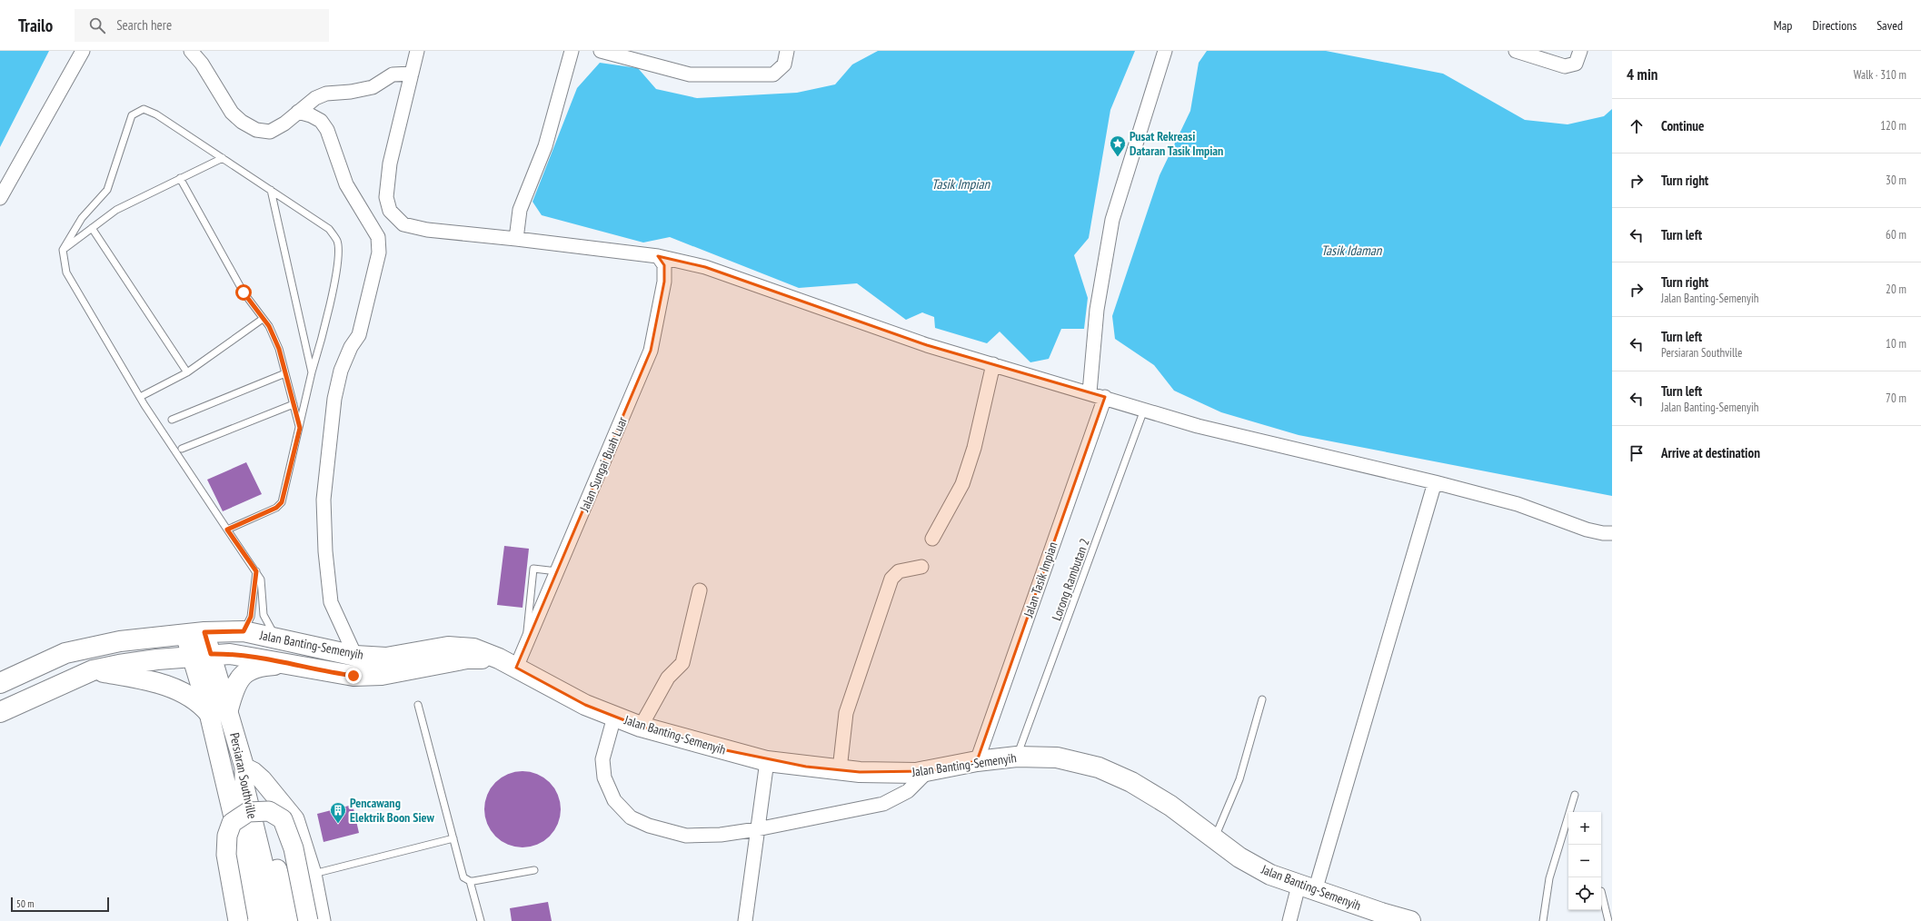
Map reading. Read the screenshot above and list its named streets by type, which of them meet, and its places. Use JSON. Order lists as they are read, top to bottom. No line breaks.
{"streets":{"main road":["Jalan Banting-Semenyih","Persiaran Southville"],"street":["Jalan Sungai Buah Luar","Jalan Tasik Impian"],"lane":["Lorong Rambutan 2"]},"crossings":[["Jalan Sungai Buah Luar","Jalan Banting-Semenyih"],["Jalan Tasik Impian","Jalan Banting-Semenyih"],["Lorong Rambutan 2","Jalan Banting-Semenyih"],["Jalan Banting-Semenyih","Persiaran Southville"]],"water":["Tasik Impian","Tasik Idaman"],"places":{"place":["Pusat Rekreasi Dataran Tasik Impian"],"building":["Pencawang Elektrik Boon Siew"]},"scale_bar":"50 m","page":{"header":"Trailo","search":"Search here","nav":["Map","Directions","Saved"],"heading":["4 min","Walk · 310 m"],"list":[["Continue","120 m"],["Turn right","30 m"],["Turn left","60 m"],["Turn right","Jalan Banting-Semenyih","20 m"],["Turn left","Persiaran Southville","10 m"],["Turn left","Jalan Banting-Semenyih","70 m"],"Arrive at destination"],"map_buttons":["+","−"],"scale":"50 m"}}
